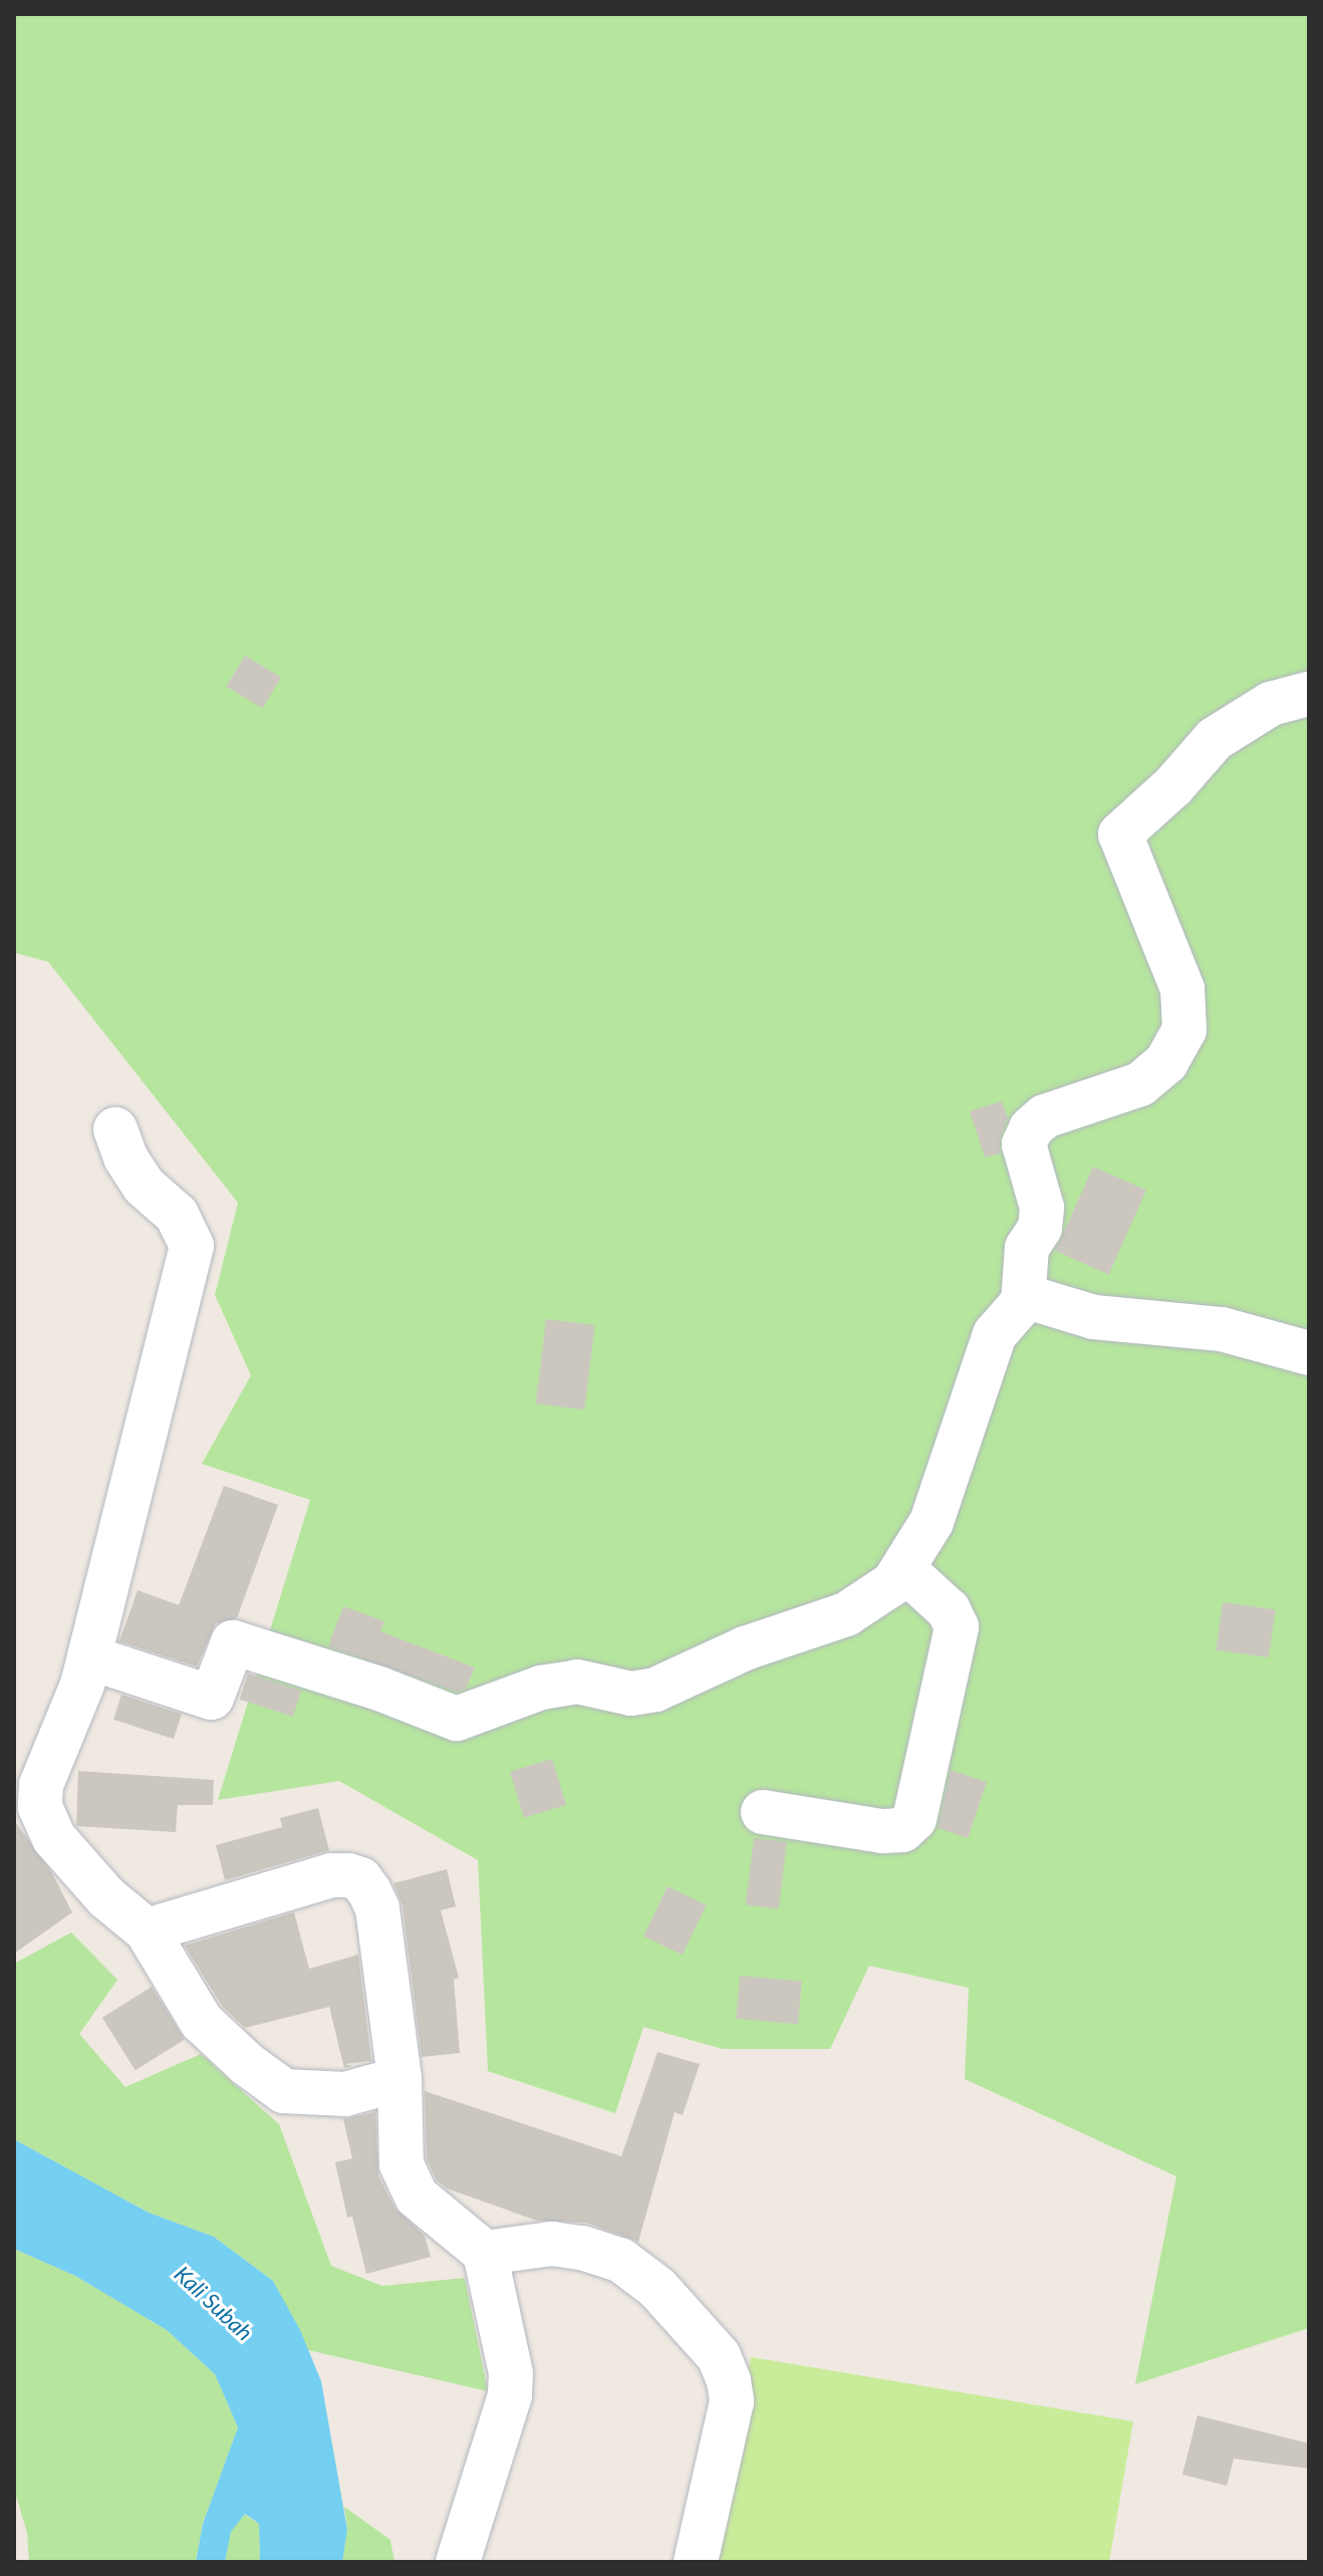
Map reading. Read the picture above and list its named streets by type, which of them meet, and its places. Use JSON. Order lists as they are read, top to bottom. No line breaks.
{"water":["Kali Subah"]}
